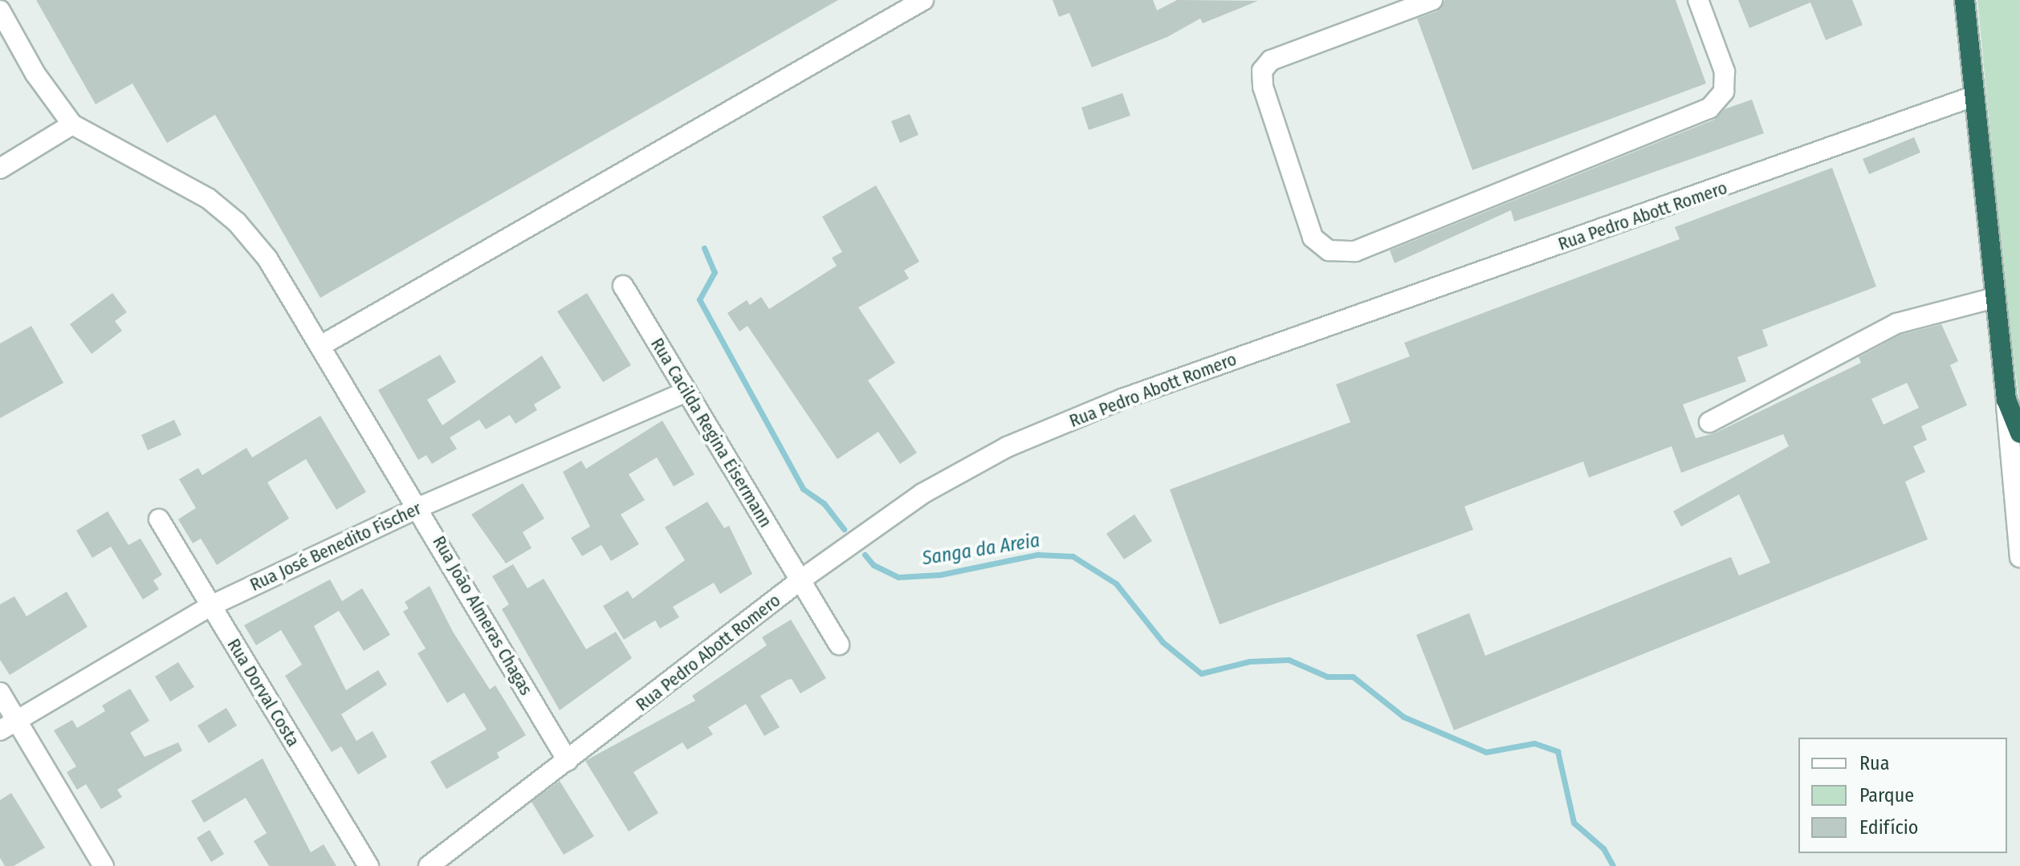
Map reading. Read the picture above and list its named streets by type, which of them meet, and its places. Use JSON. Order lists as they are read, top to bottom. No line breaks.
{"streets":{"street":["Rua Pedro Abott Romero","Rua Cacilda Regina Eisermann","Rua José Benedito Fischer","Rua João Almeras Chagas","Rua Dorval Costa"]},"crossings":[["Rua Pedro Abott Romero","Rua Cacilda Regina Eisermann"],["Rua Pedro Abott Romero","Rua João Almeras Chagas"],["Rua Cacilda Regina Eisermann","Rua José Benedito Fischer"],["Rua José Benedito Fischer","Rua João Almeras Chagas"],["Rua José Benedito Fischer","Rua Dorval Costa"]],"water":["Sanga da Areia"],"legend":["Rua","Parque","Edifício"]}
